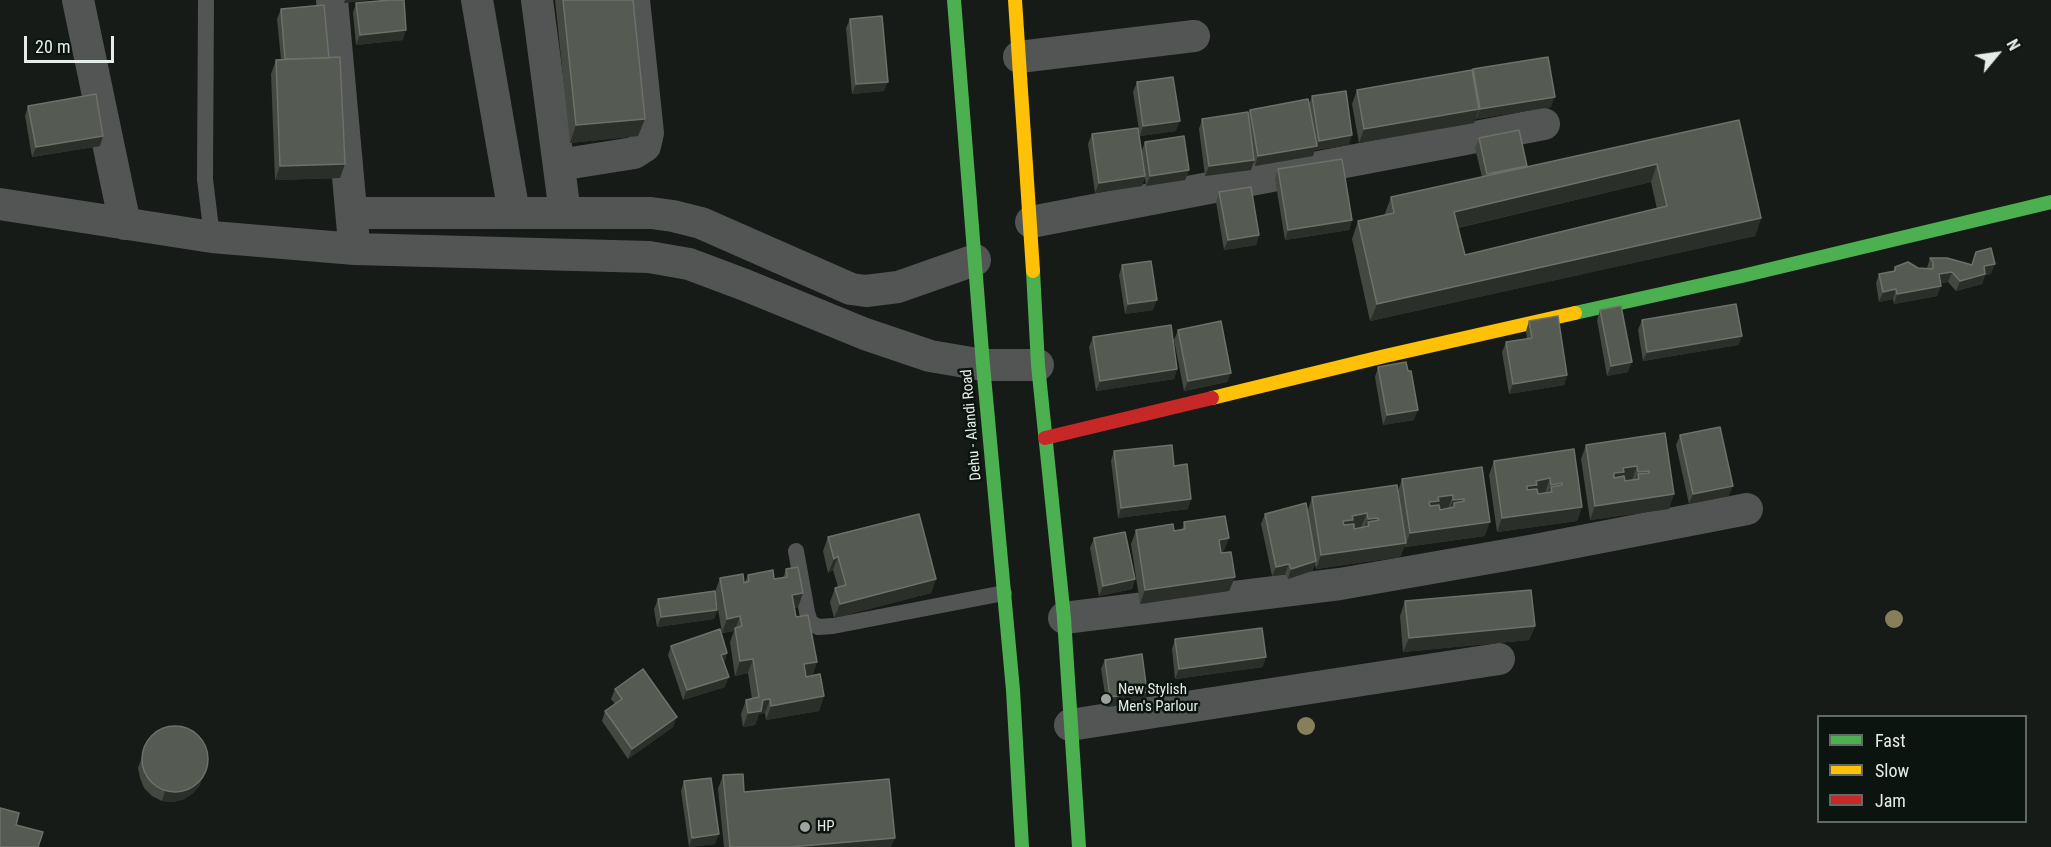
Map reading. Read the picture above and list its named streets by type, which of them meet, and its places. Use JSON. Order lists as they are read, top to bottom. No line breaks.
{"streets":{"main road":["Dehu - Alandi Road"]},"places":["New Stylish Men's Parlour","HP"],"legend":["Fast","Slow","Jam"],"scale_bar":"20 m","north":"top right"}
